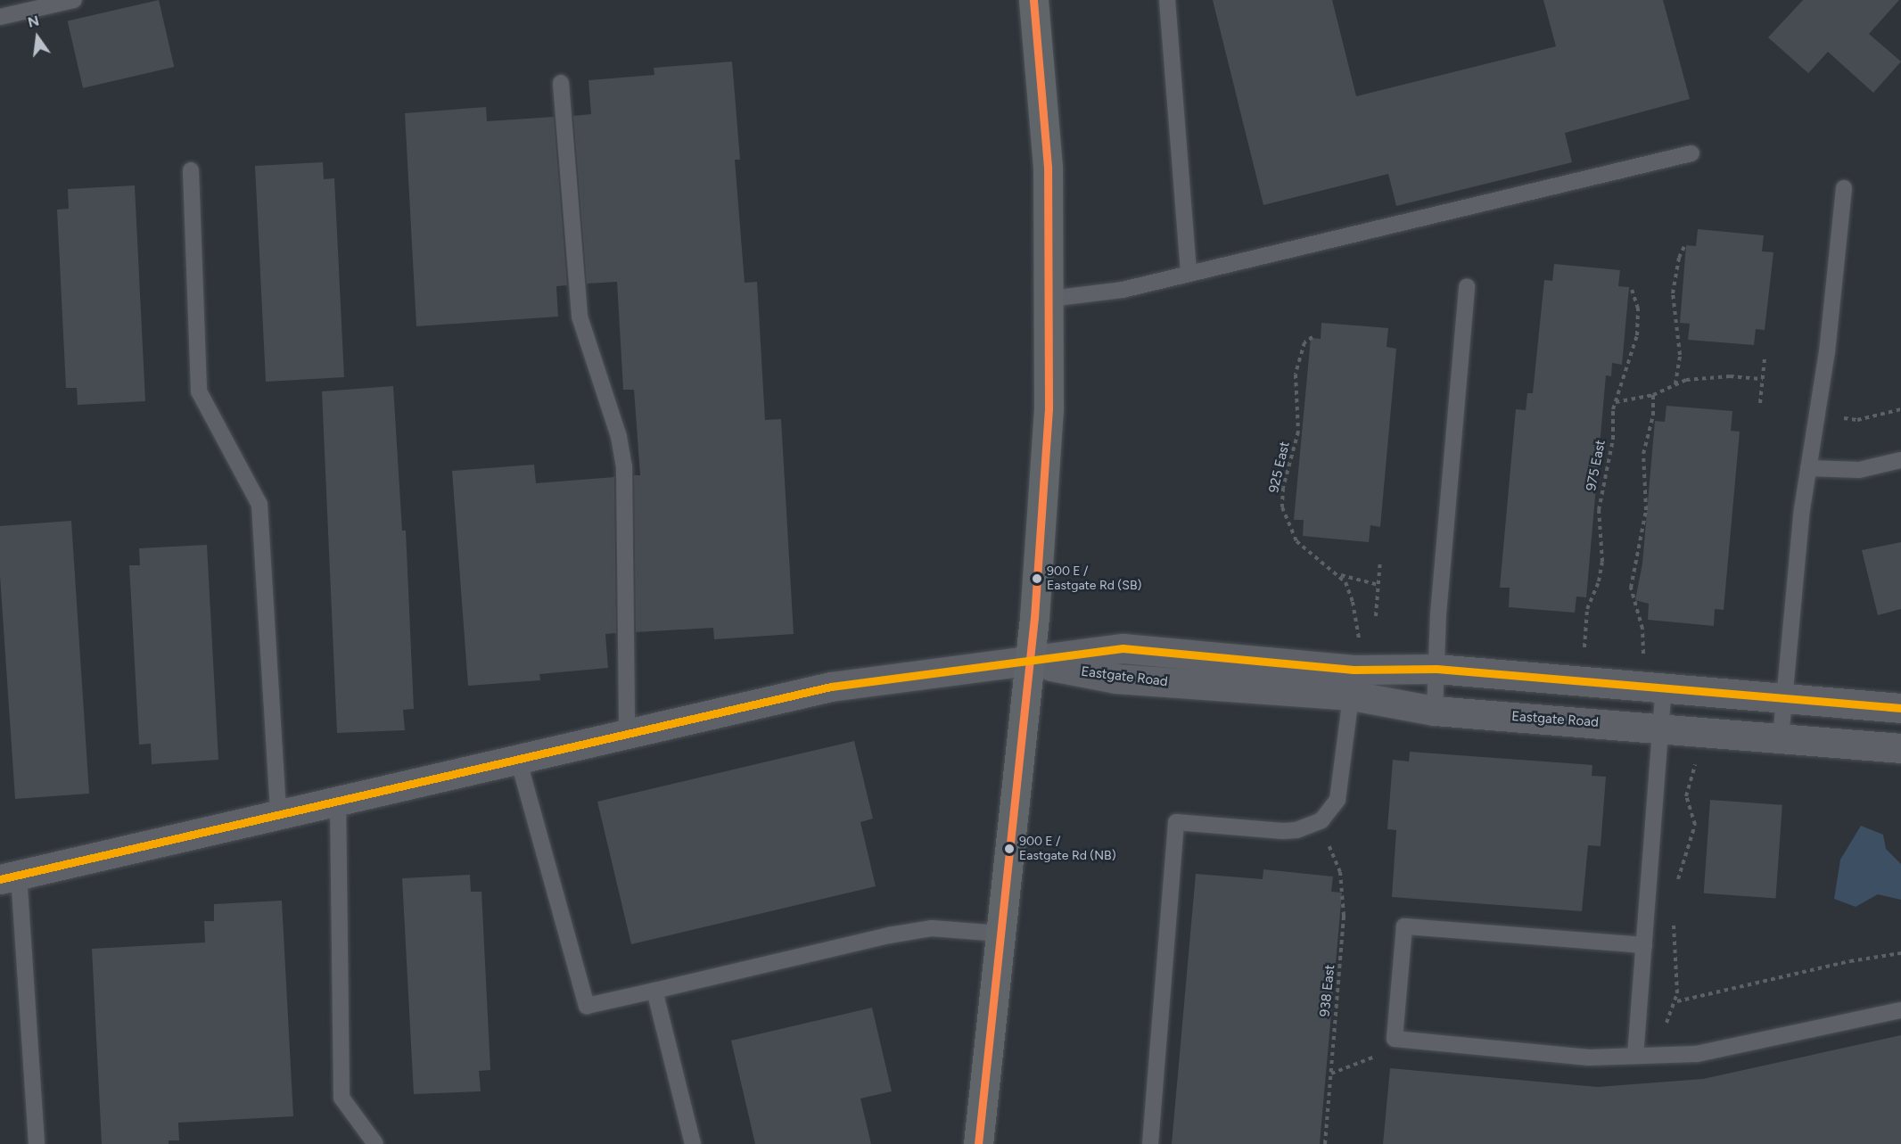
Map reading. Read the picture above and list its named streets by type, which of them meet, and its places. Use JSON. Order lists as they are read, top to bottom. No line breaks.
{"streets":{"street":["Eastgate Road"],"path":["975 East","925 East","938 East"]},"crossings":[["925 East","Eastgate Road"]],"places":["900 E / Eastgate Rd (SB)","900 E / Eastgate Rd (NB)"],"north":"top"}
